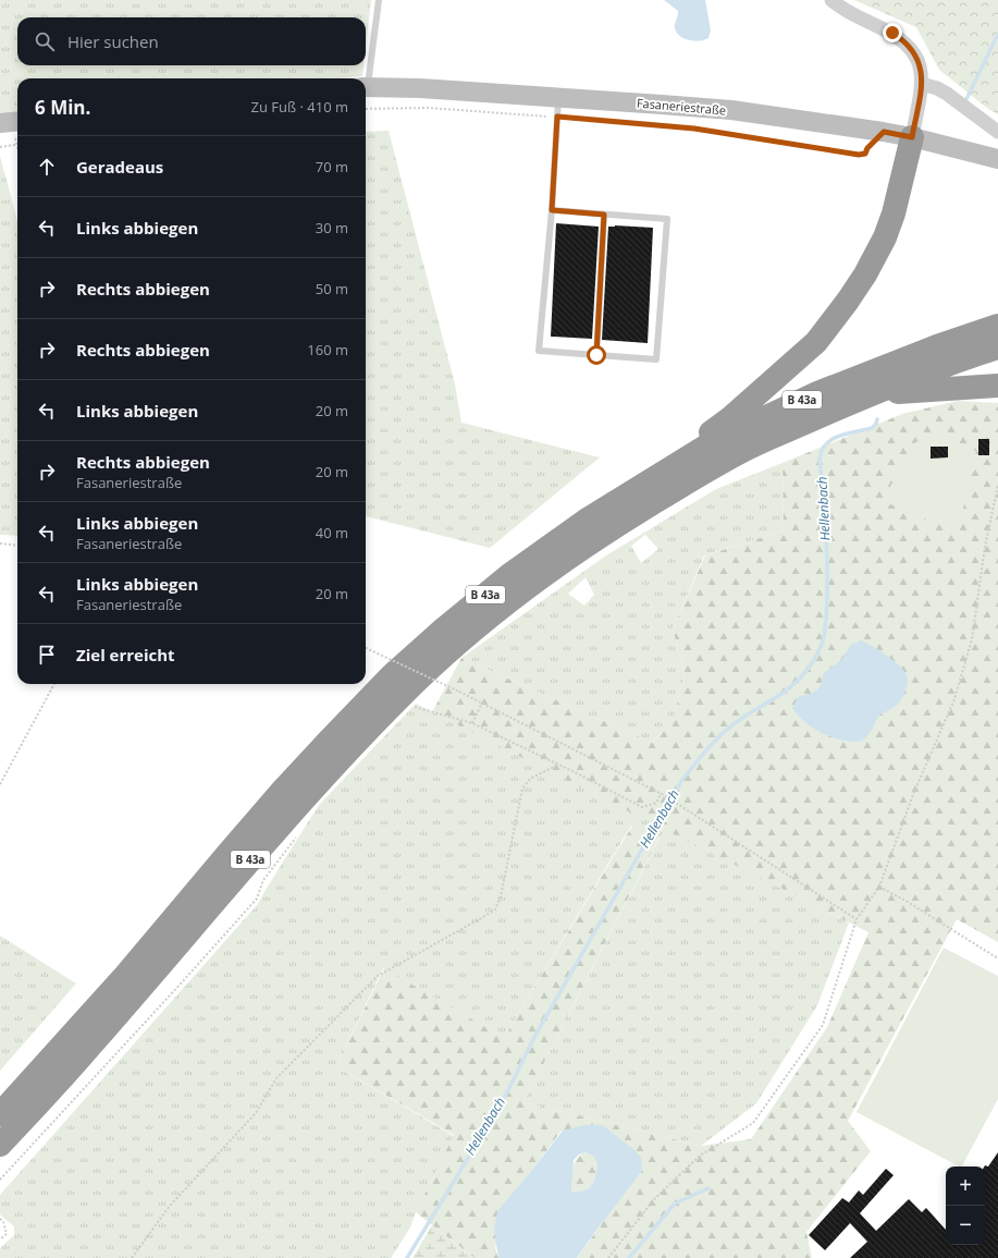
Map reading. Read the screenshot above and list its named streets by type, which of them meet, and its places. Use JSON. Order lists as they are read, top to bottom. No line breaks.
{"streets":{"highway":["B 43a"],"street":["Fasaneriestraße"]},"water":["Hellenbach"],"page":{"search":"Hier suchen","heading":["6 Min.","Zu Fuß · 410 m"],"list":[["Geradeaus","70 m"],["Links abbiegen","30 m"],["Rechts abbiegen","50 m"],["Rechts abbiegen","160 m"],["Links abbiegen","20 m"],["Rechts abbiegen","Fasaneriestraße","20 m"],["Links abbiegen","Fasaneriestraße","40 m"],["Links abbiegen","Fasaneriestraße","20 m"],"Ziel erreicht"],"map_buttons":["+","−"]}}
